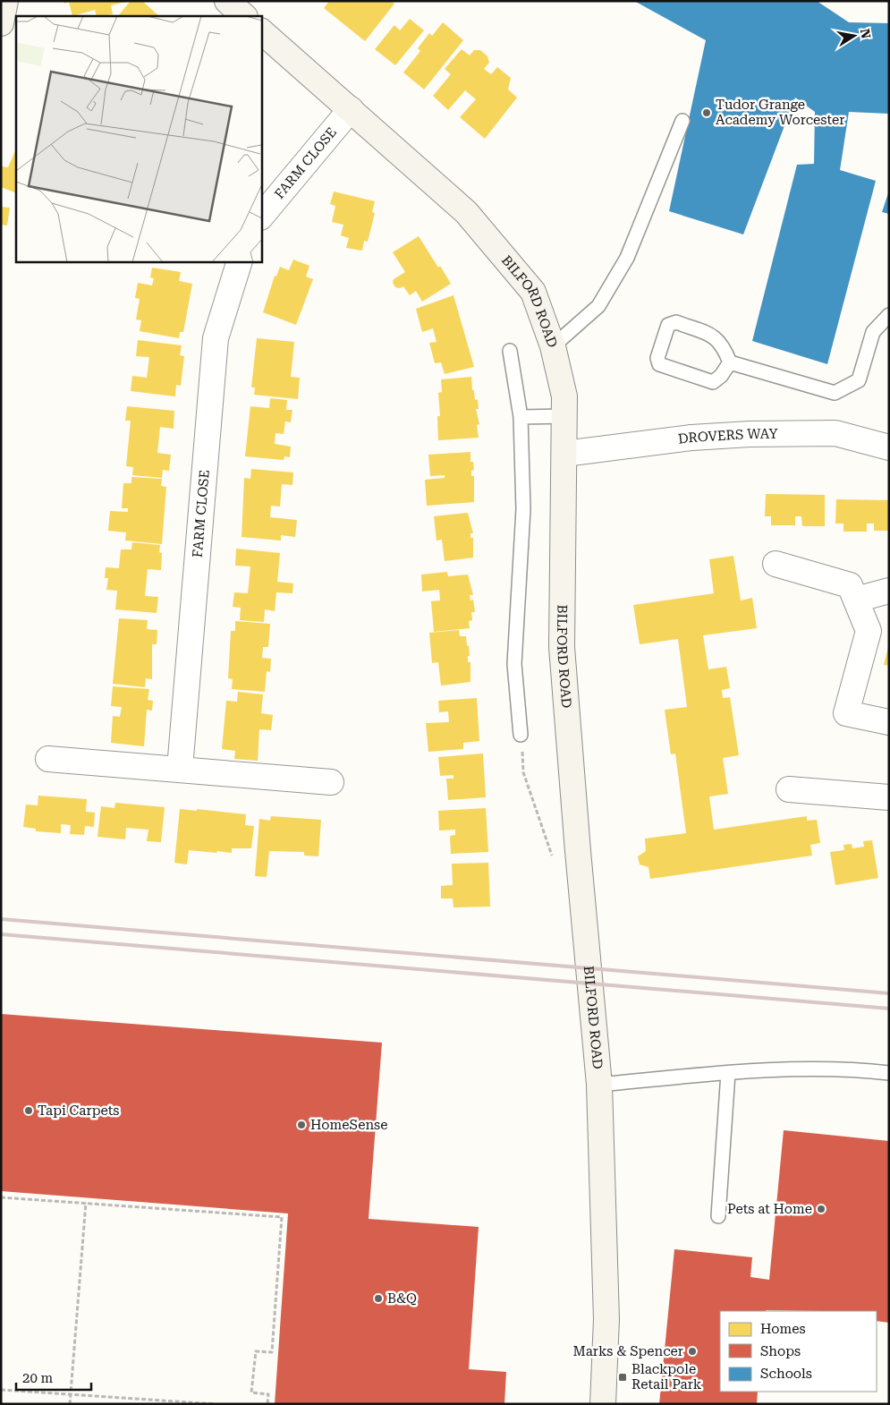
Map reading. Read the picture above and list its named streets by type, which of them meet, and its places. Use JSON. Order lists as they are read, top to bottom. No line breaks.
{"streets":{"street":["FARM CLOSE","BILFORD ROAD","DROVERS WAY"]},"crossings":[["FARM CLOSE","BILFORD ROAD"],["BILFORD ROAD","DROVERS WAY"]],"places":{"other":["Tudor Grange Academy Worcester","Tapi Carpets","HomeSense","Pets at Home","B&Q","Marks & Spencer"],"transit":["Blackpole Retail Park"]},"legend":["Homes","Shops","Schools"],"scale_bar":"20 m","north":"right"}
